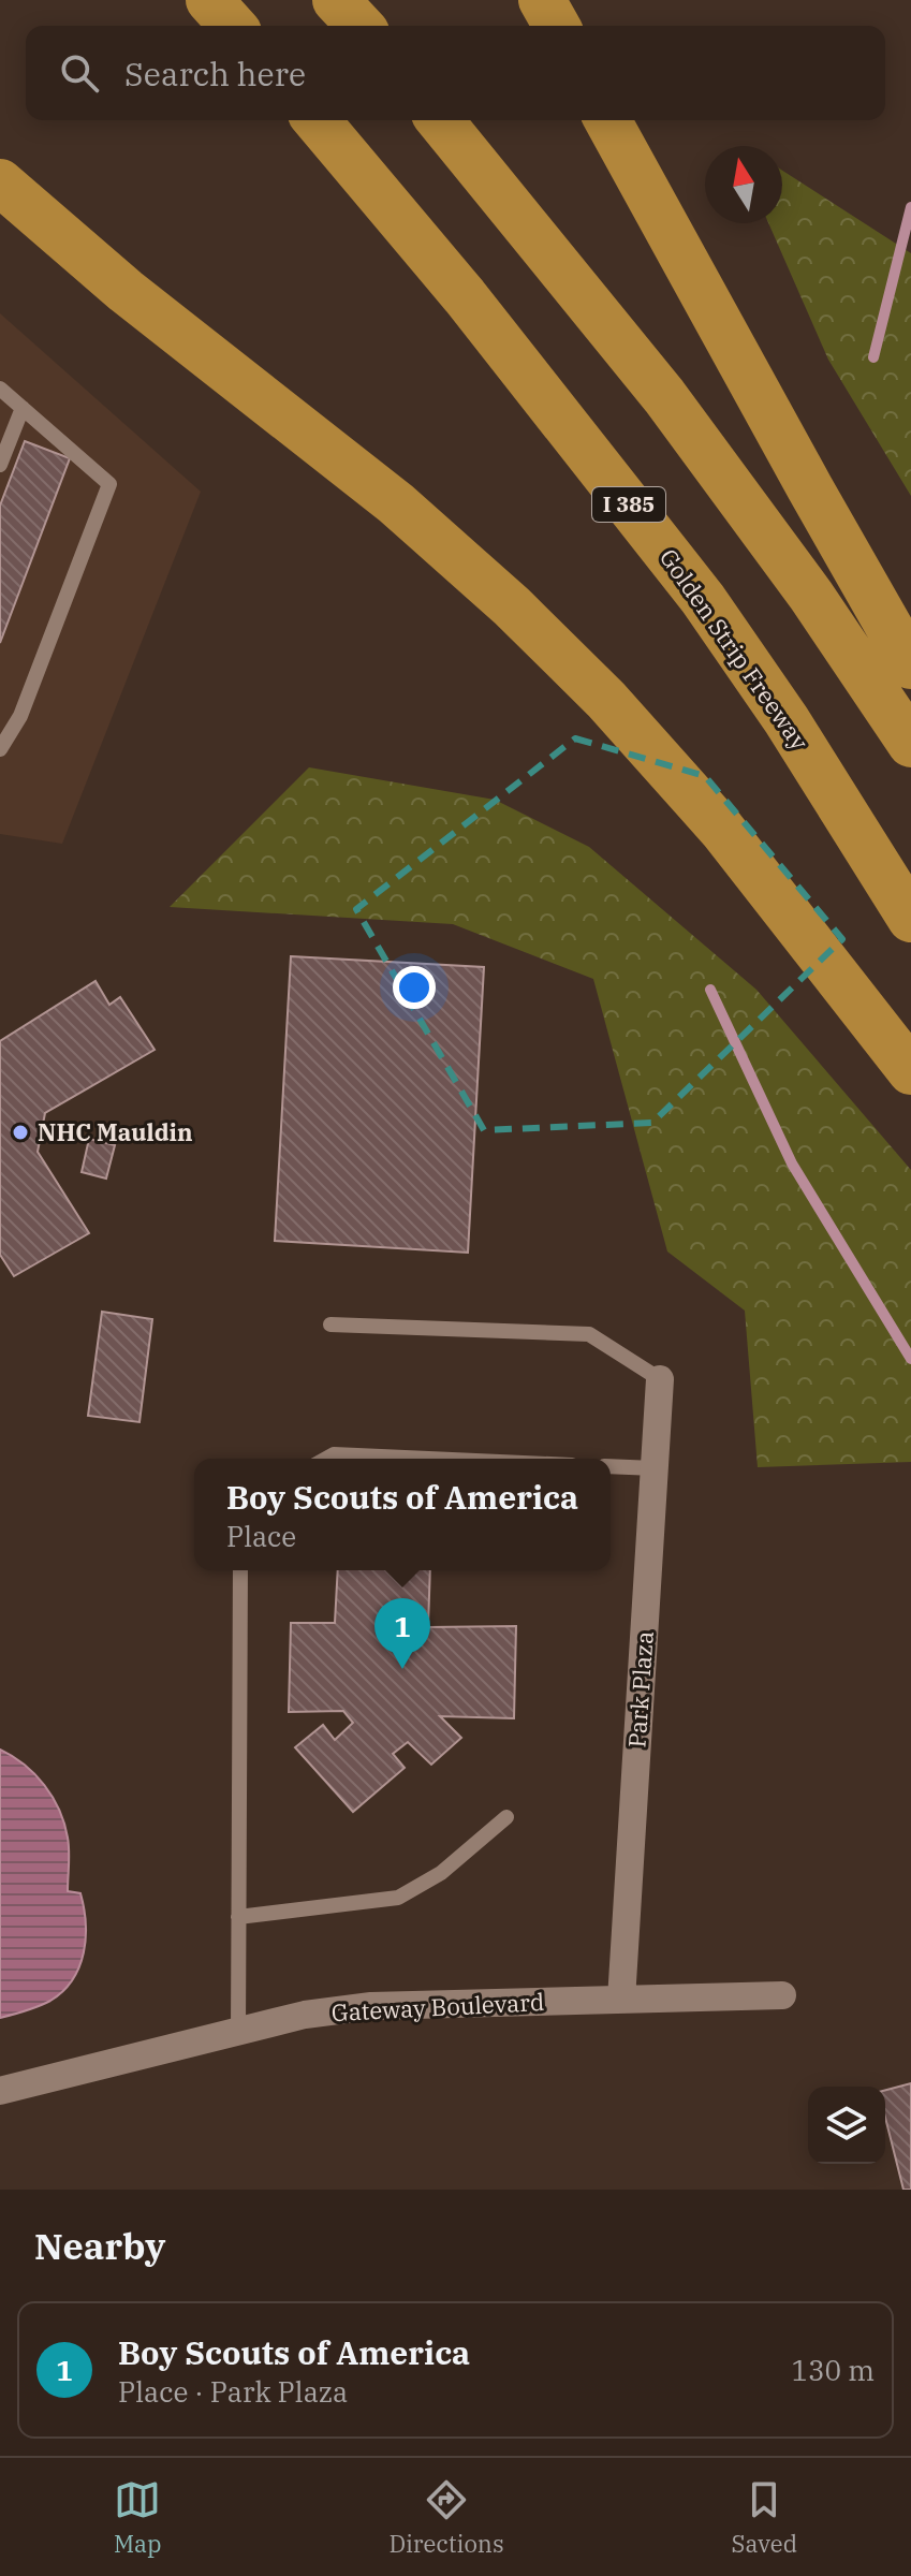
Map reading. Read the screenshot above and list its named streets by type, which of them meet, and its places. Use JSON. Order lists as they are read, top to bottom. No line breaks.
{"streets":{"highway":["I 385","Golden Strip Freeway"],"street":["Park Plaza","Gateway Boulevard"]},"crossings":[["Park Plaza","Gateway Boulevard"]],"places":["NHC Mauldin"],"north":"top","page":{"search":"Search here","popup":["Boy Scouts of America","Place"],"pins":"1","heading":"Nearby","list":[{"mark":"1","name":"Boy Scouts of America","note":"Place · Park Plaza","value":"130 m"}],"nav":["Map","Directions","Saved"]}}
